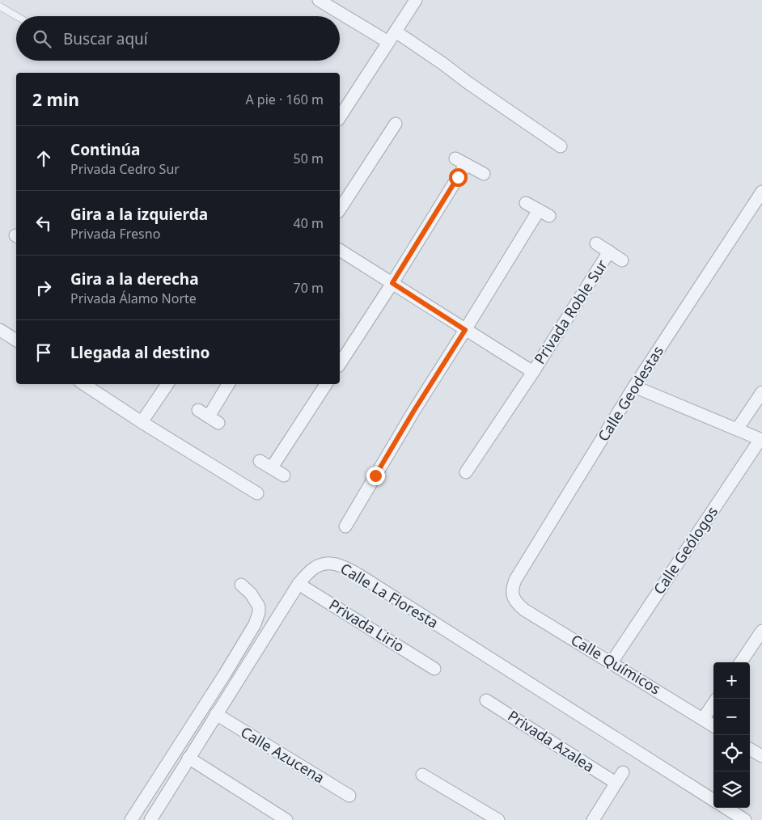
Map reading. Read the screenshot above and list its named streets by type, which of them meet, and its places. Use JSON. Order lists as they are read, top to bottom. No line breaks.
{"streets":{"street":["Privada Roble Sur","Calle Geodestas","Calle Geólogos","Calle La Floresta","Privada Lirio","Calle Químicos","Privada Azalea","Calle Azucena"]},"crossings":[["Calle Geodestas","Calle Químicos"],["Calle Geólogos","Calle Químicos"],["Calle La Floresta","Privada Lirio"],["Calle La Floresta","Calle Azucena"]],"page":{"search":"Buscar aquí","heading":["2 min","A pie · 160 m"],"list":[["Continúa","Privada Cedro Sur","50 m"],["Gira a la izquierda","Privada Fresno","40 m"],["Gira a la derecha","Privada Álamo Norte","70 m"],"Llegada al destino"],"map_buttons":["+","−"]}}
